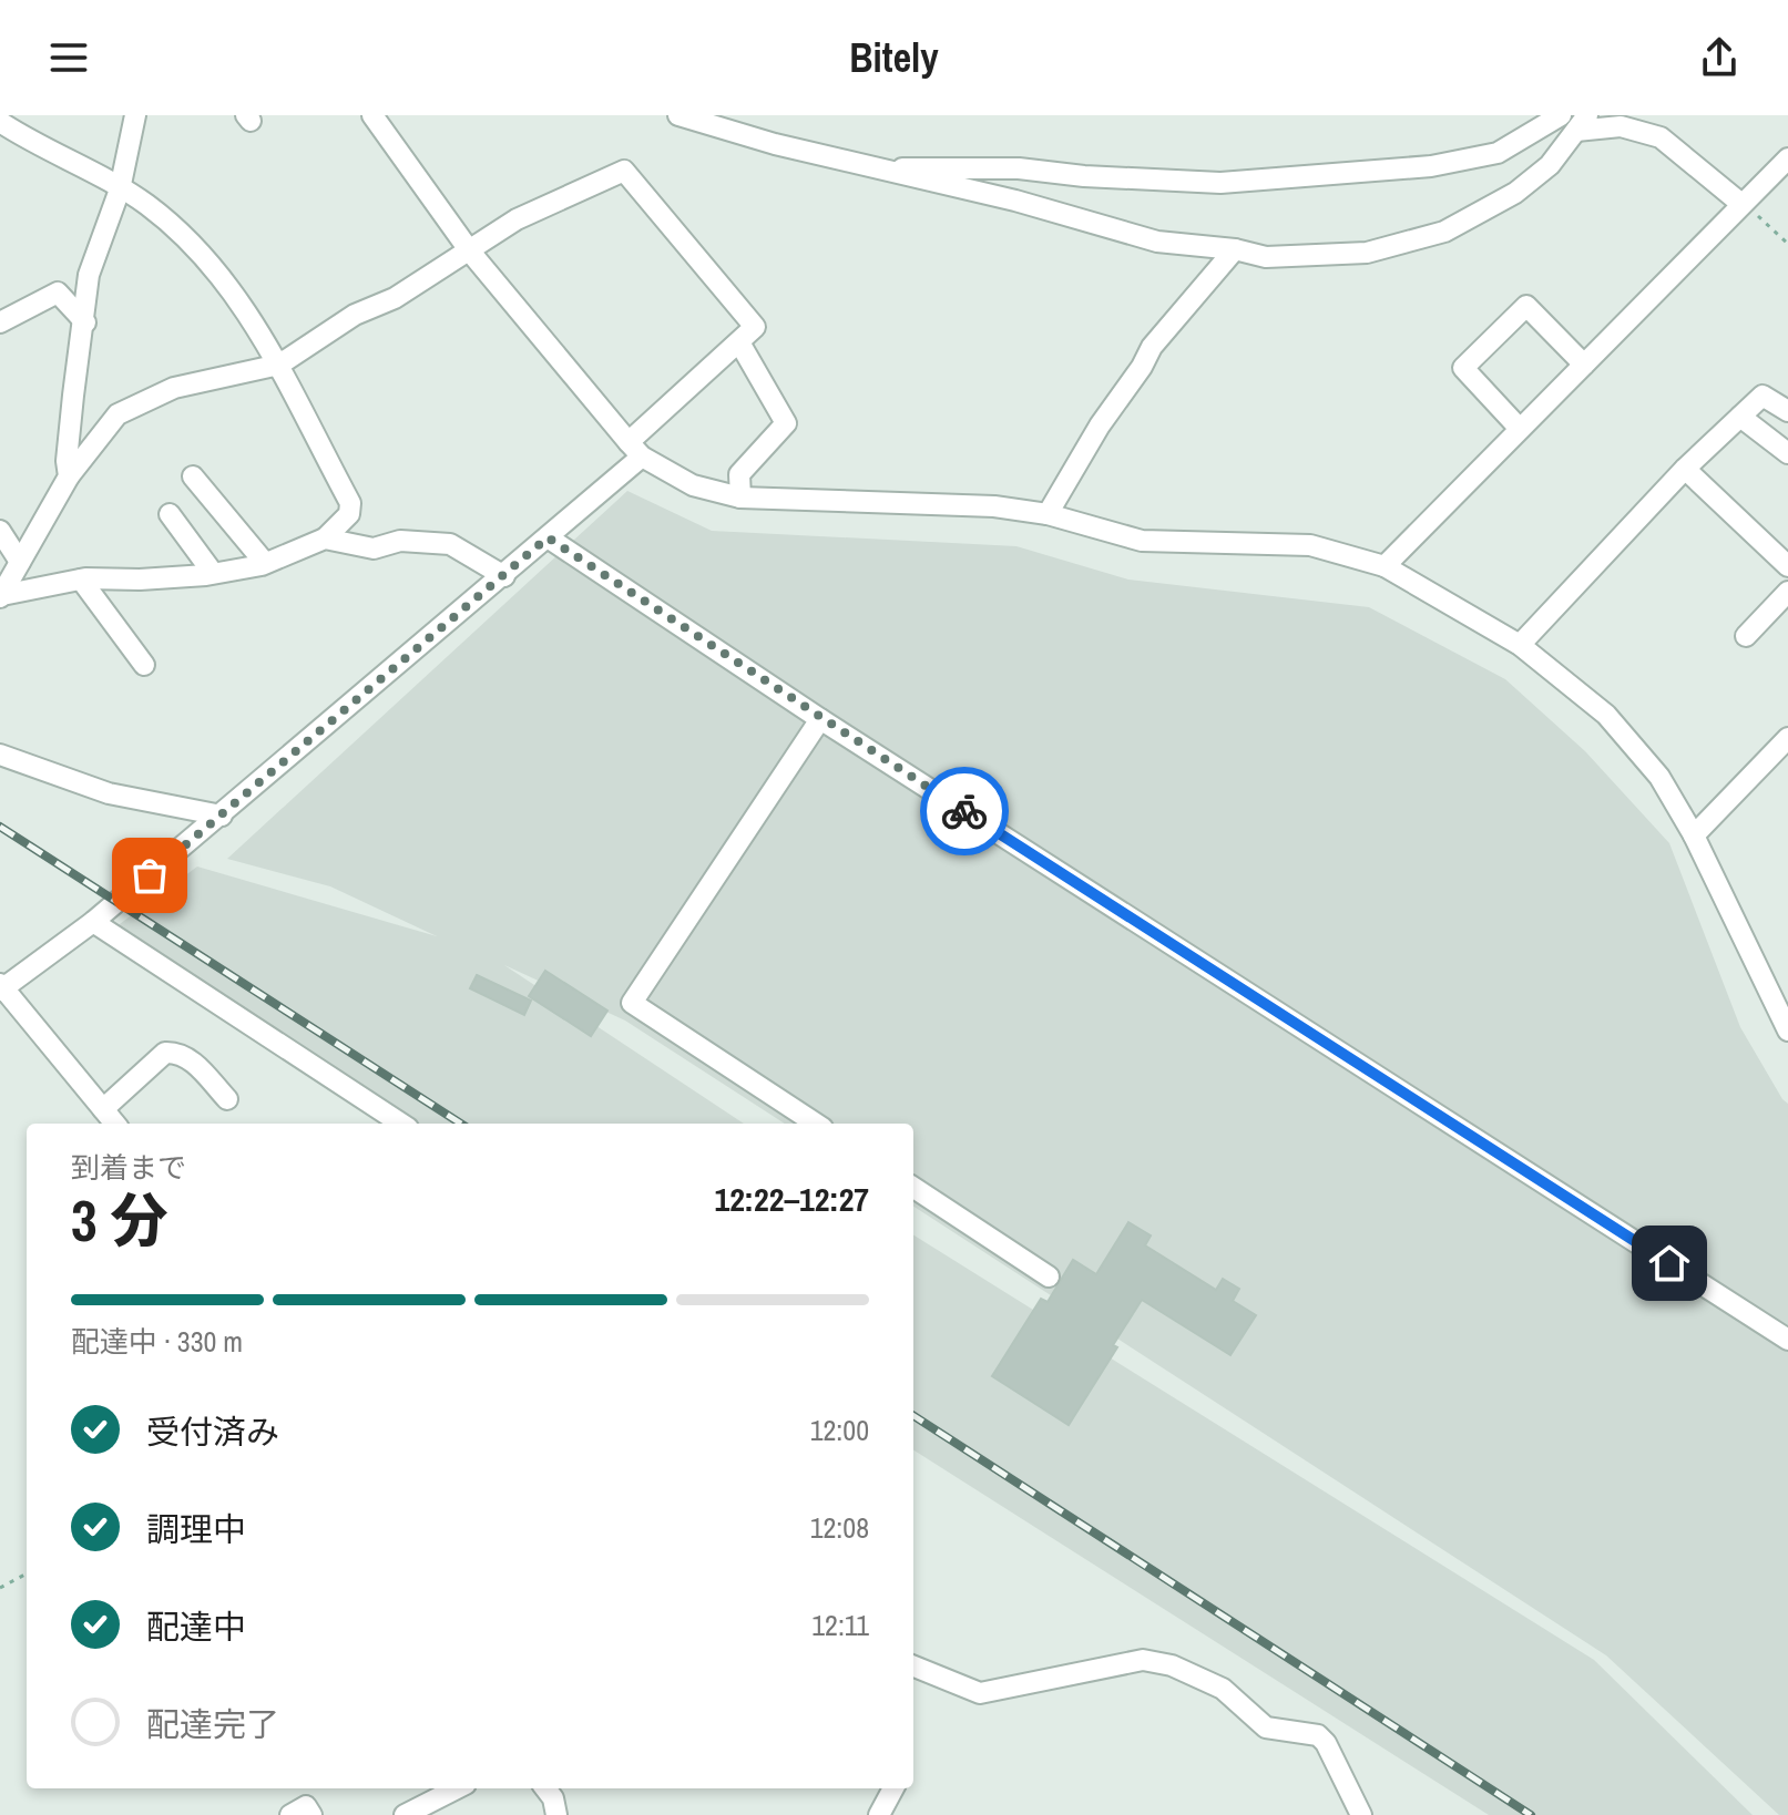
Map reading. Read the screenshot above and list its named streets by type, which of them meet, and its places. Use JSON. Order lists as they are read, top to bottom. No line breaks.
{"page":{"header":"Bitely","heading":["3 分","到着まで","12:22–12:27"],"bar":"配達中 · 330 m","list":[["受付済み","12:00"],["調理中","12:08"],["配達中","12:11"],"配達完了"]}}
